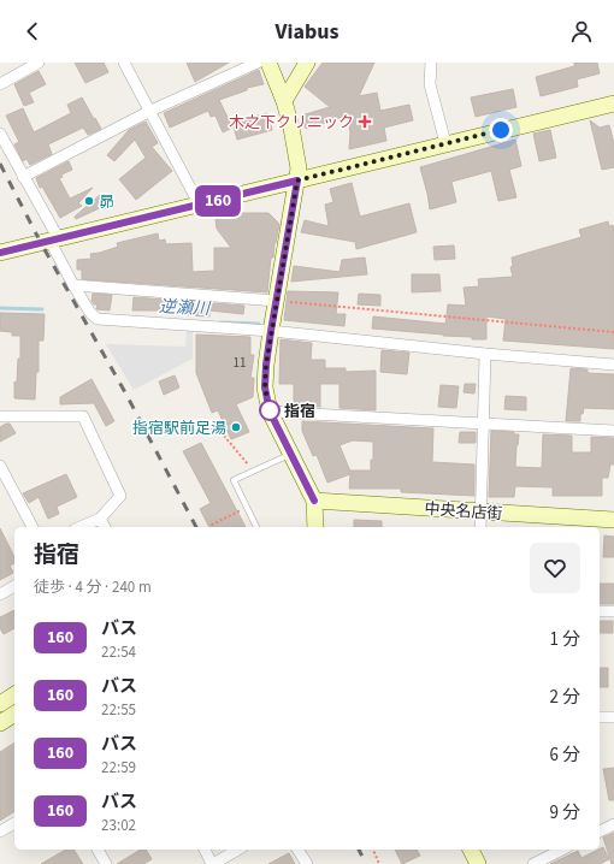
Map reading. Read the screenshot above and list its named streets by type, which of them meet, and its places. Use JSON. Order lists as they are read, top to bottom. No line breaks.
{"streets":{"street":["中央名店街"]},"water":["逆瀬川"],"places":{"health":["木之下クリニック"],"other":["昴","指宿","指宿駅前足湯"]},"lines":["bus line 160"],"house_numbers":["11"],"page":{"header":"Viabus","on_map":"160","heading":["指宿","徒歩 · 4 分 · 240 m"],"list":[{"mark":"160","name":"バス","note":"22:54","value":"1 分"},{"mark":"160","name":"バス","note":"22:55","value":"2 分"},{"mark":"160","name":"バス","note":"22:59","value":"6 分"},{"mark":"160","name":"バス","note":"23:02","value":"9 分"}]}}
